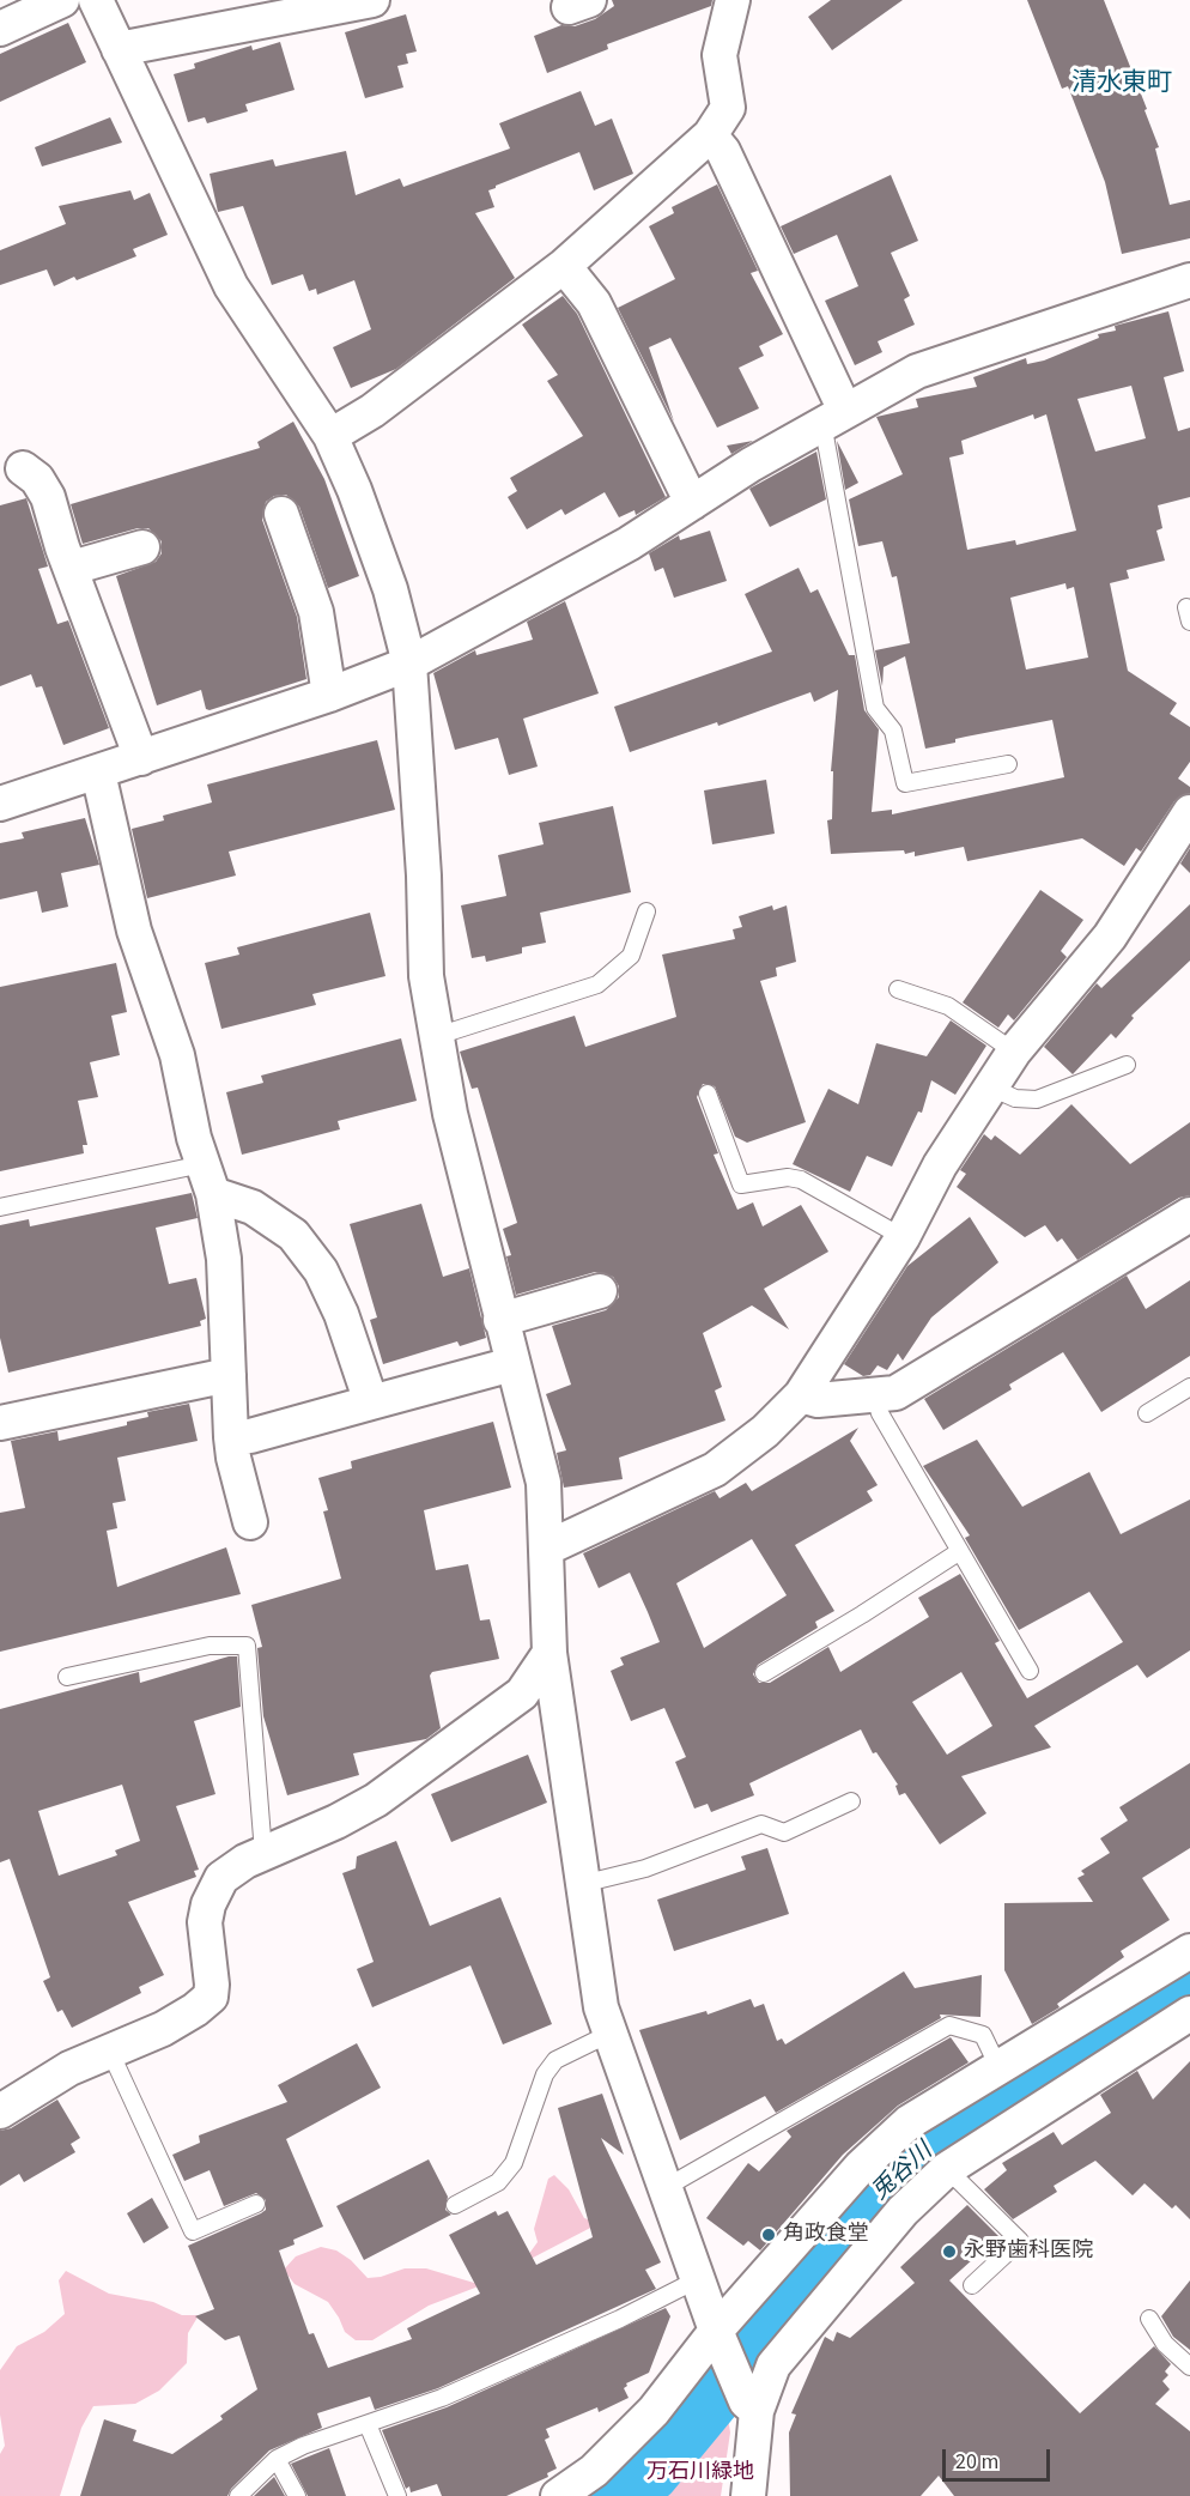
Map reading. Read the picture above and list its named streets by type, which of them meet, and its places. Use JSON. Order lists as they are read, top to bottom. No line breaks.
{"districts":["清水東町"],"water":["兎谷川"],"parks":["万石川緑地"],"places":["角政食堂","永野歯科医院"],"scale_bar":"20 m"}
